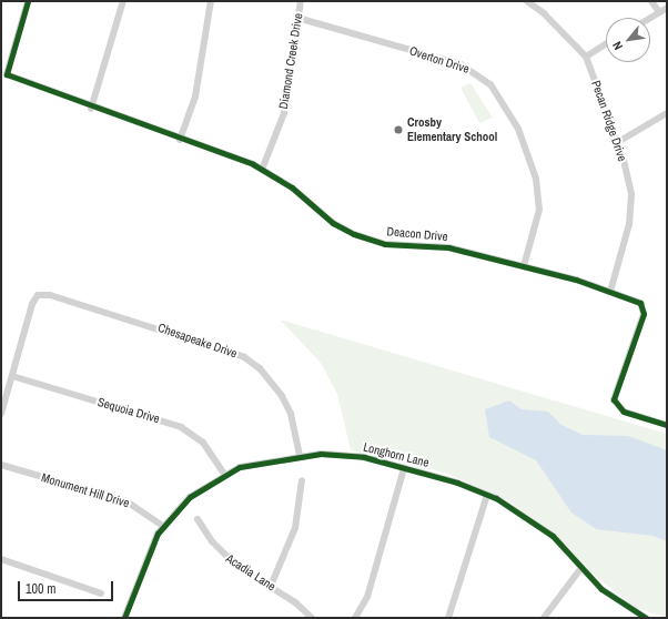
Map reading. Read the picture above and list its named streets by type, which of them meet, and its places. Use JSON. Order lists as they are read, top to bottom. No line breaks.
{"streets":{"street":["Overton Drive","Diamond Creek Drive","Pecan Ridge Drive","Deacon Drive","Chesapeake Drive","Sequoia Drive","Longhorn Lane","Monument Hill Drive","Acadia Lane"]},"crossings":[["Overton Drive","Diamond Creek Drive"],["Overton Drive","Deacon Drive"],["Diamond Creek Drive","Deacon Drive"],["Pecan Ridge Drive","Deacon Drive"],["Chesapeake Drive","Sequoia Drive"],["Chesapeake Drive","Longhorn Lane"],["Sequoia Drive","Longhorn Lane"],["Longhorn Lane","Monument Hill Drive"]],"places":["Crosby Elementary School"],"scale_bar":"100 m","north":"bottom left"}
